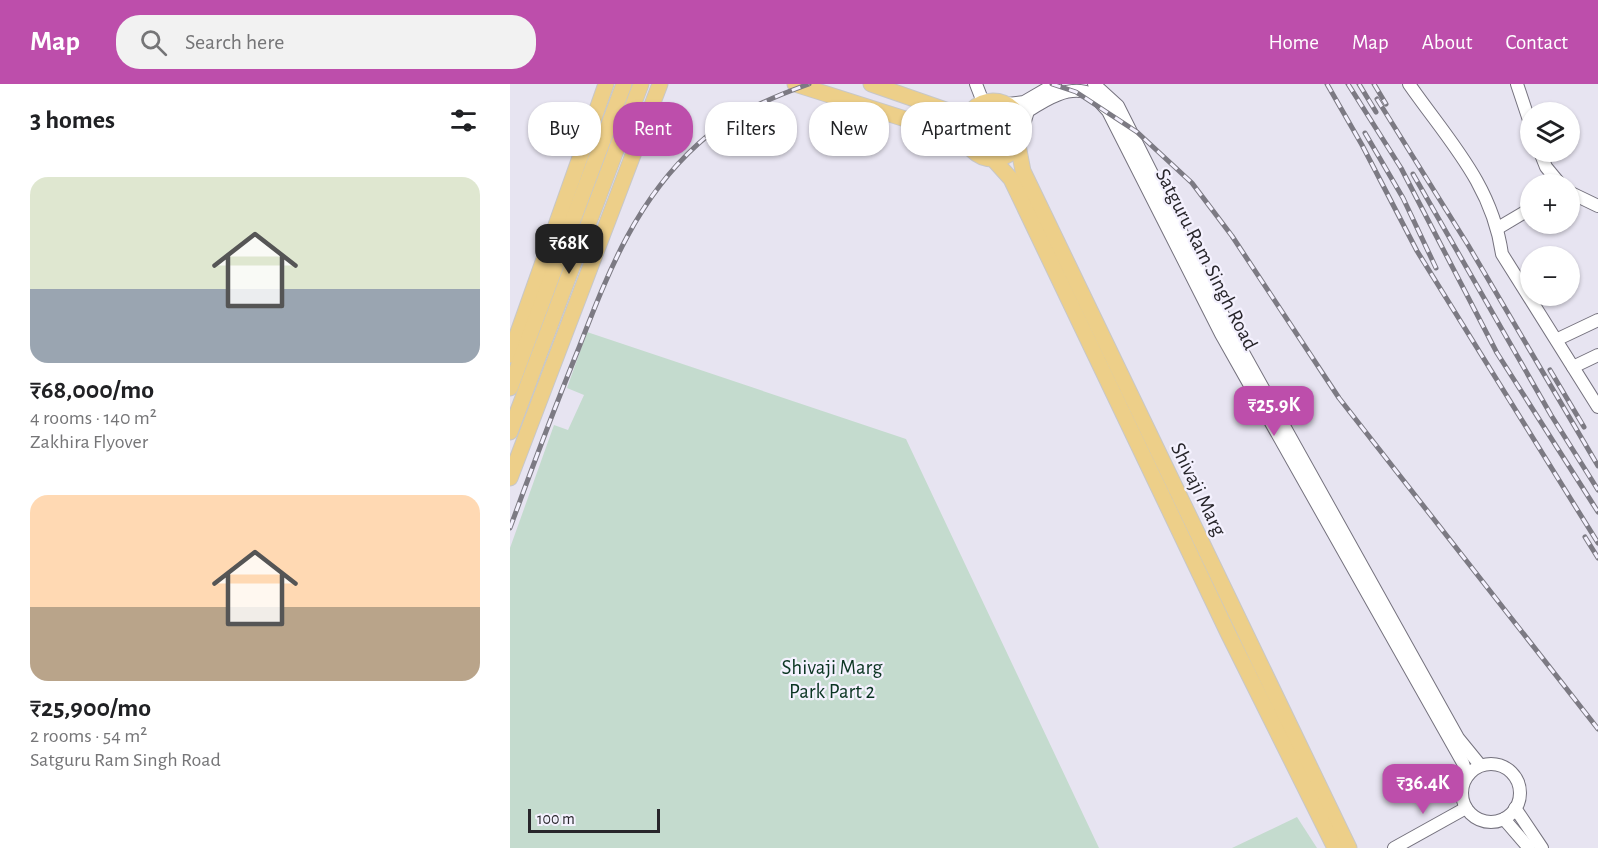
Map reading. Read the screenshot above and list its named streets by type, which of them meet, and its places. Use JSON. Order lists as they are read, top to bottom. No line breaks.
{"streets":{"main road":["Shivaji Marg"],"street":["Satguru Ram Singh Road"]},"parks":["Shivaji Marg Park Part 2"],"scale_bar":"100 m","page":{"header":"Map","search":"Search here","nav":["Home","Map","About","Contact"],"heading":"3 homes","map_buttons":["+","−"],"chip":["Buy","Rent","Filters","New","Apartment"],"list":[{"name":"₹68,000/mo","note":"4 rooms · 140 m² · Zakhira Flyover"},{"name":"₹25,900/mo","note":"2 rooms · 54 m² · Satguru Ram Singh Road"}],"price":["₹68K","₹25.9K","₹36.4K"],"scale":"100 m"}}
